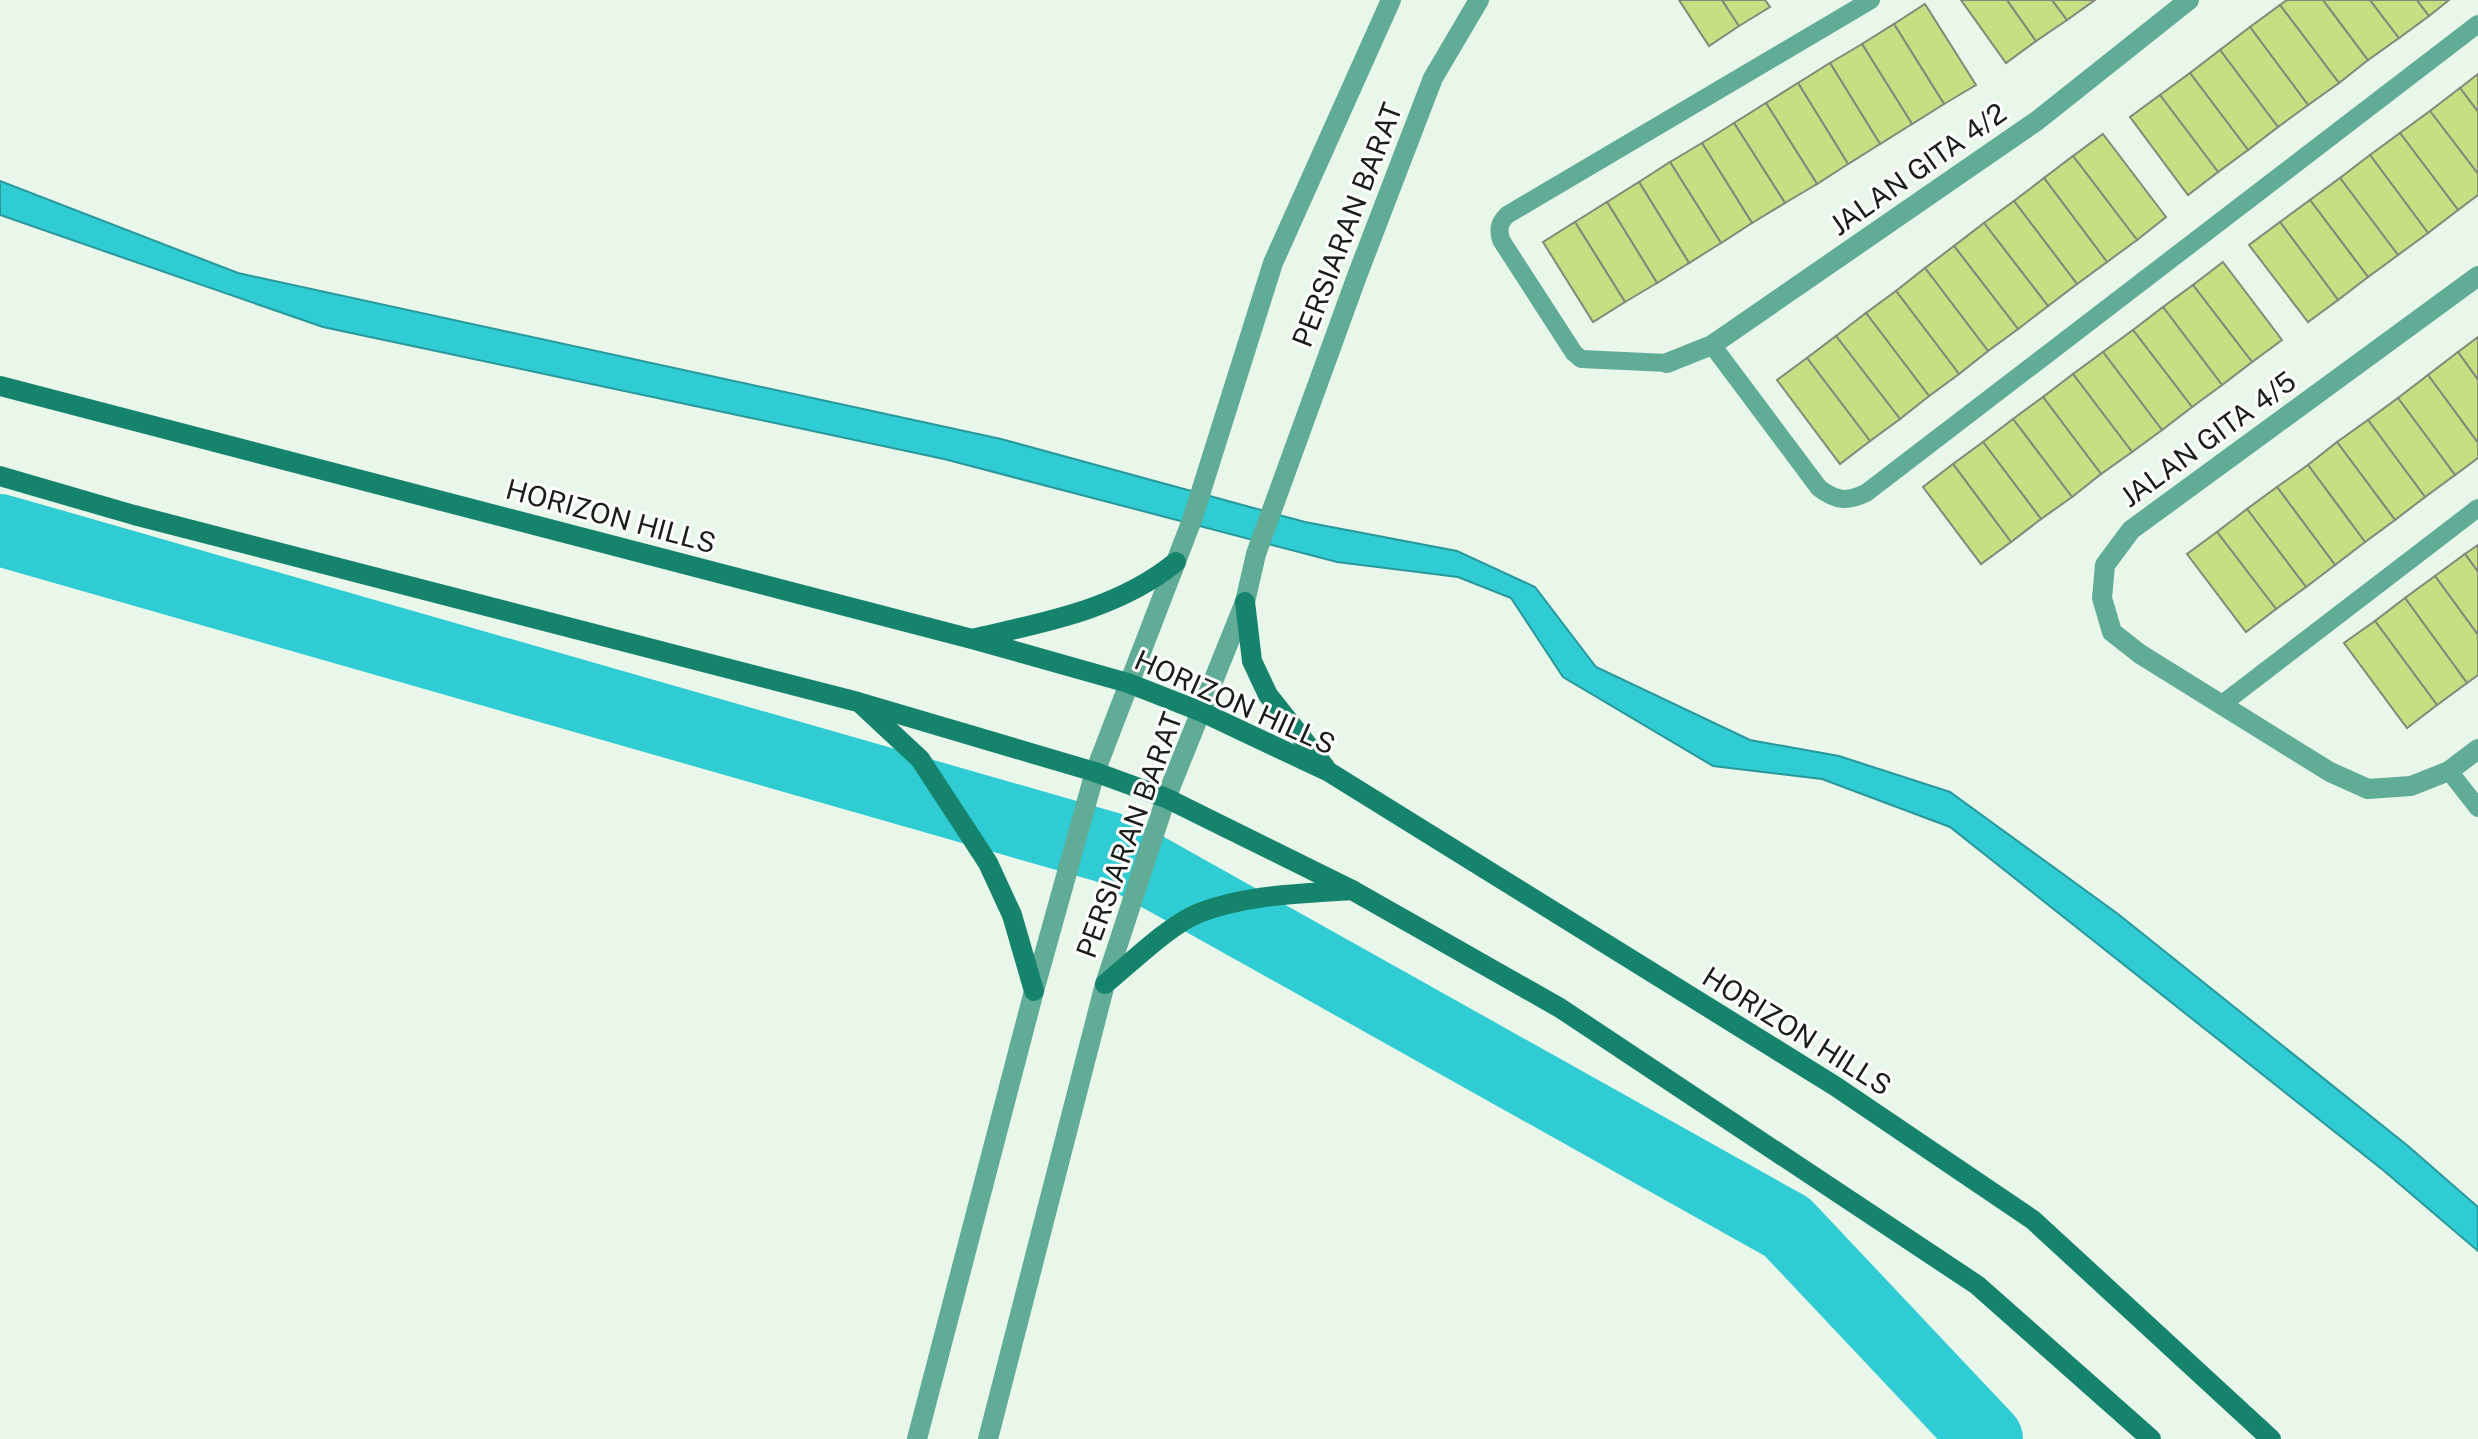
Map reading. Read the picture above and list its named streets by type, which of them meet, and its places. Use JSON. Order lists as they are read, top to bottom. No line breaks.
{"streets":{"main road":["HORIZON HILLS"],"street":["JALAN GITA 4/2","PERSIARAN BARAT","JALAN GITA 4/5"]},"crossings":[["PERSIARAN BARAT","HORIZON HILLS"]]}
